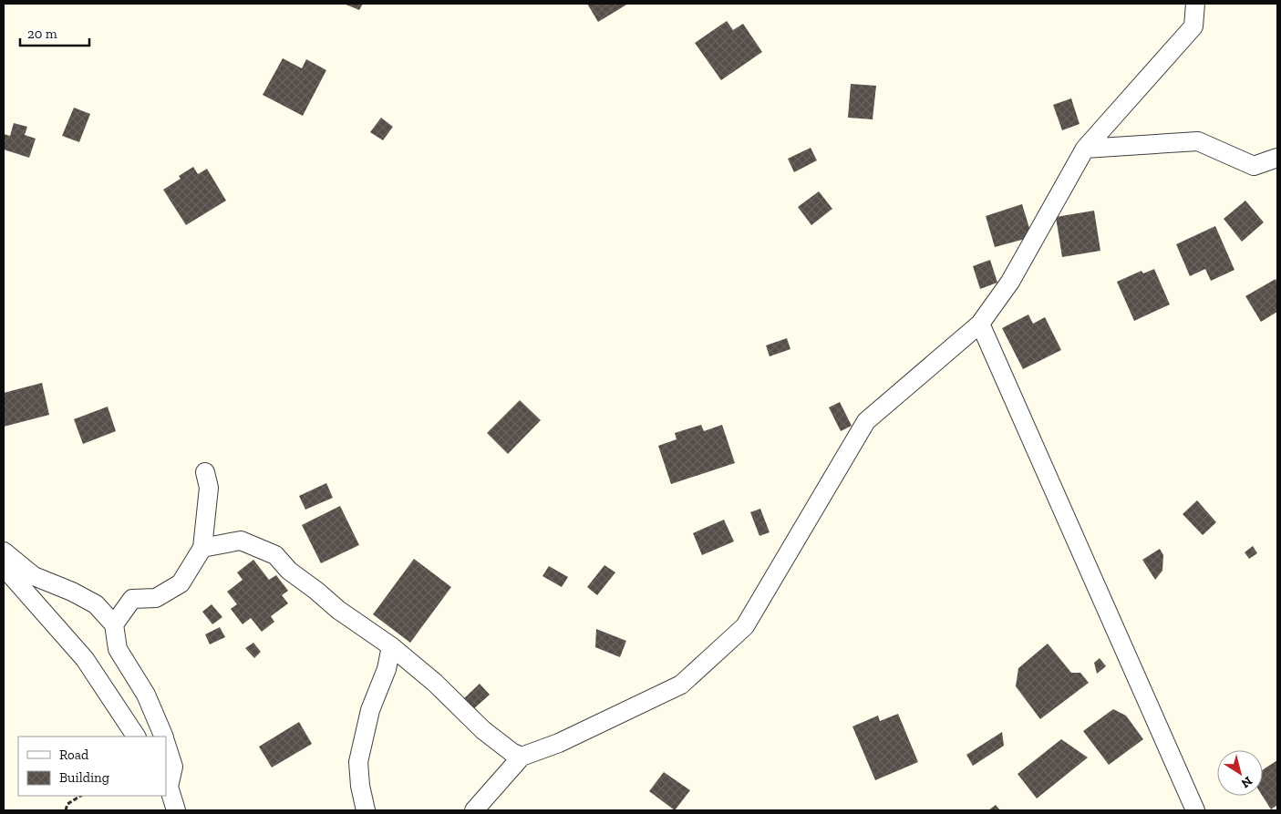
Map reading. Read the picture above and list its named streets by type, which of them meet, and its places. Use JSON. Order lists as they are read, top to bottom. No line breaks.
{"legend":["Road","Building"],"scale_bar":"20 m","north":"bottom right"}
